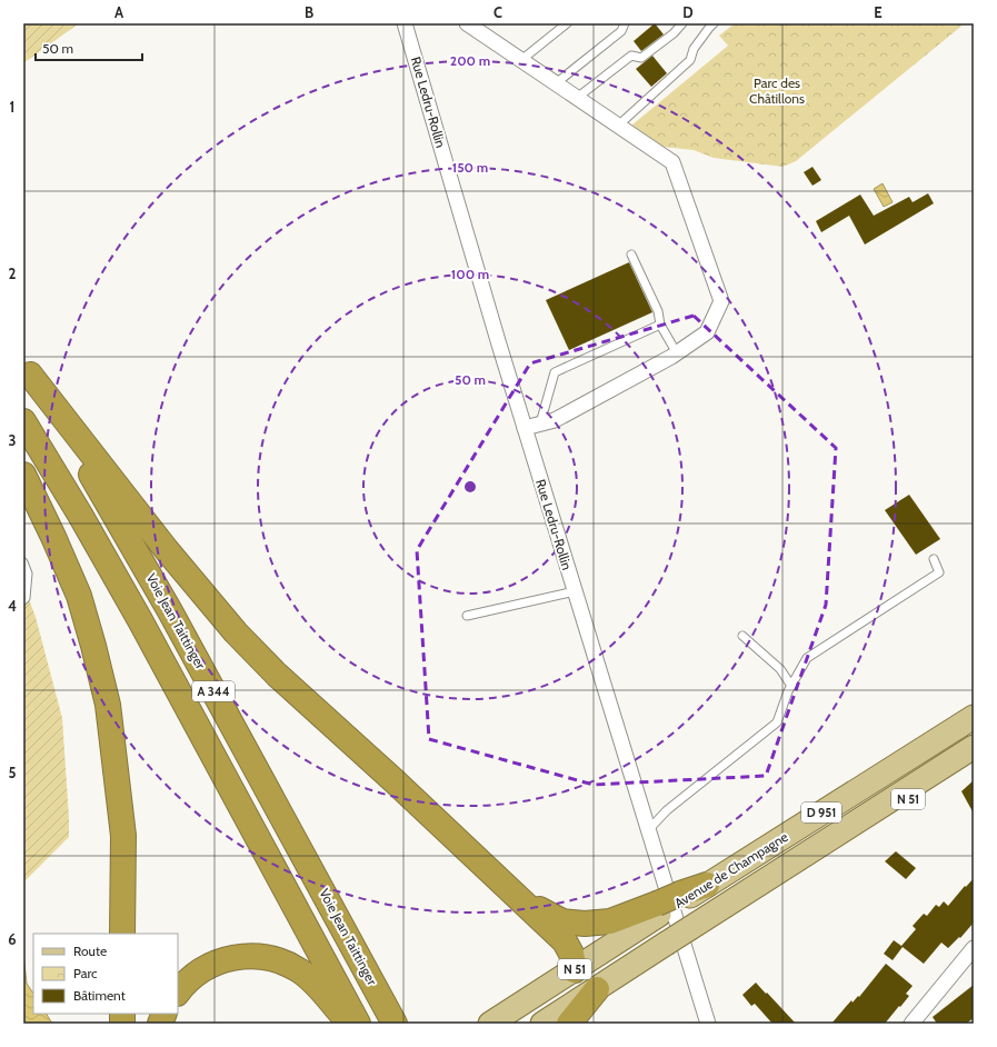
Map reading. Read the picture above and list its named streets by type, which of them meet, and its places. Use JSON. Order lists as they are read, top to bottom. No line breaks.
{"streets":{"highway":["Voie Jean Taittinger","A 344"],"main road":["N 51","D 951","Avenue de Champagne"],"street":["Rue Ledru-Rollin"]},"crossings":[["N 51","Avenue de Champagne"]],"parks":["Parc des Châtillons"],"legend":["Route","Parc","Bâtiment"],"scale_bar":"50 m","grid":{"columns":["A","B","C","D","E"],"rows":["1","2","3","4","5","6"]},"rings":["200 m","150 m","100 m","50 m"]}
